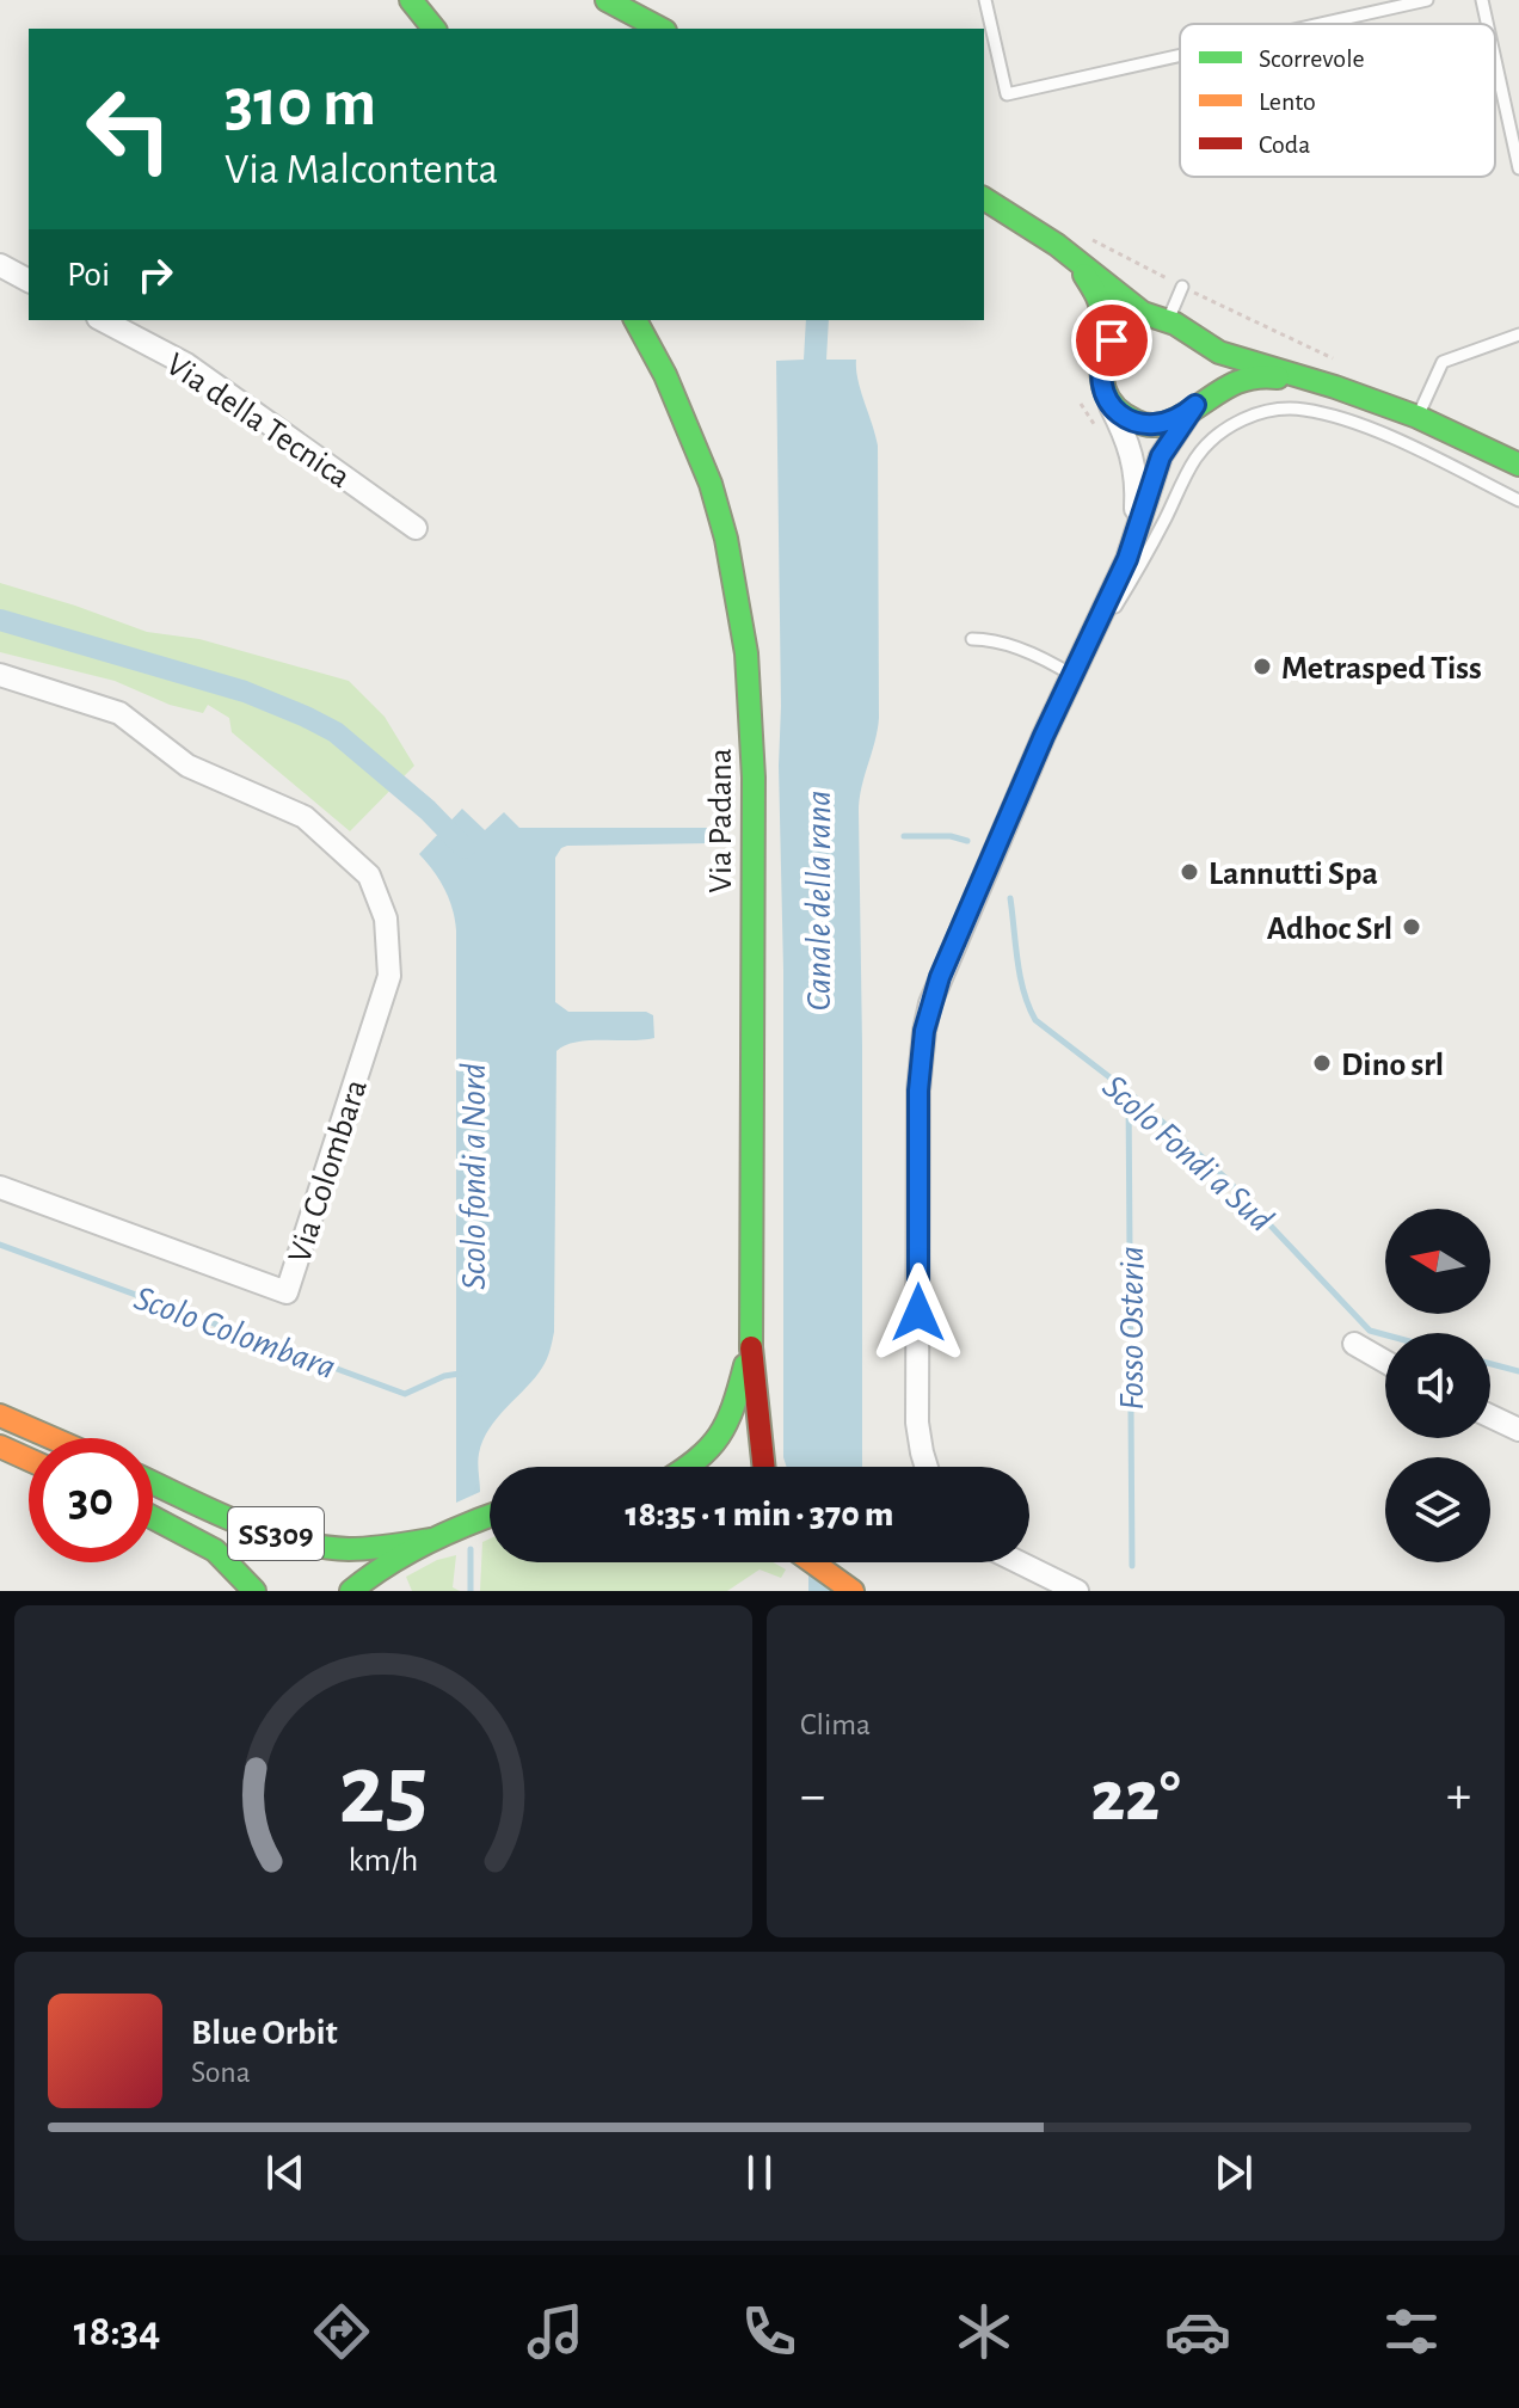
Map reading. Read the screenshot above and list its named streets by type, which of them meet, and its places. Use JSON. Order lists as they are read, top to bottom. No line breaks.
{"streets":{"main road":["Via Padana","SS309"],"street":["Via della Tecnica","Via Colombara"]},"water":["Canale della rana","Scolo Fondi a Sud","Scolo fondi a Nord","Fosso Osteria","Scolo Colombara"],"places":["Metrasped Tiss","Lannutti Spa","Adhoc Srl","Dino srl"],"legend":["Scorrevole","Lento","Coda"],"north":"left","page":{"turn":["310 m","Via Malcontenta"],"then":"Poi","limit":"30","trip":"18:35 · 1 min · 370 m","tile":"Clima","heat":["−","22°","+"],"song":["Blue Orbit","Sona"],"tabs":"18:34","gauge":["25","km/h"]}}
